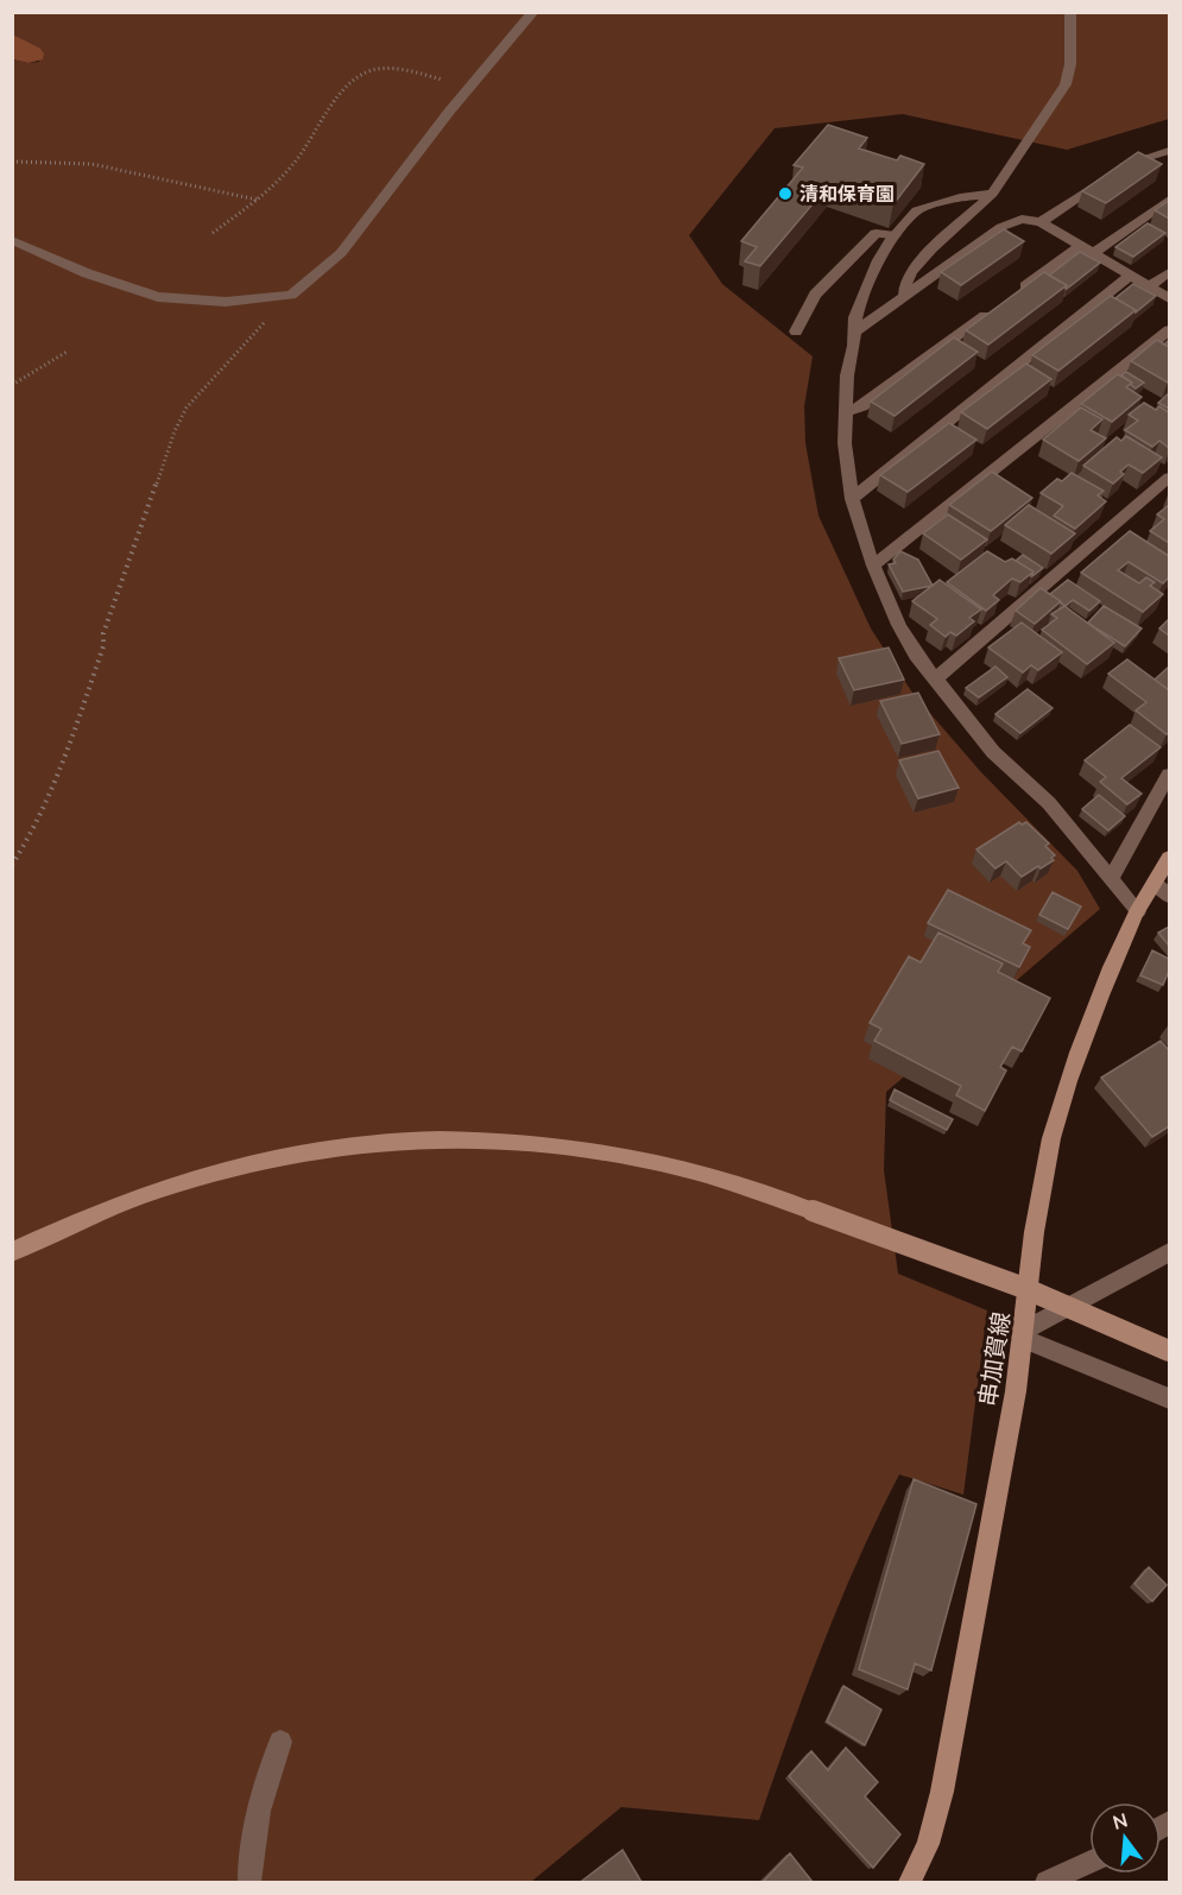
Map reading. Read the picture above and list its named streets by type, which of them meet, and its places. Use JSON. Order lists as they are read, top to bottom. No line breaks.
{"streets":{"street":["串加賀線"]},"places":["清和保育園"],"north":"top"}
